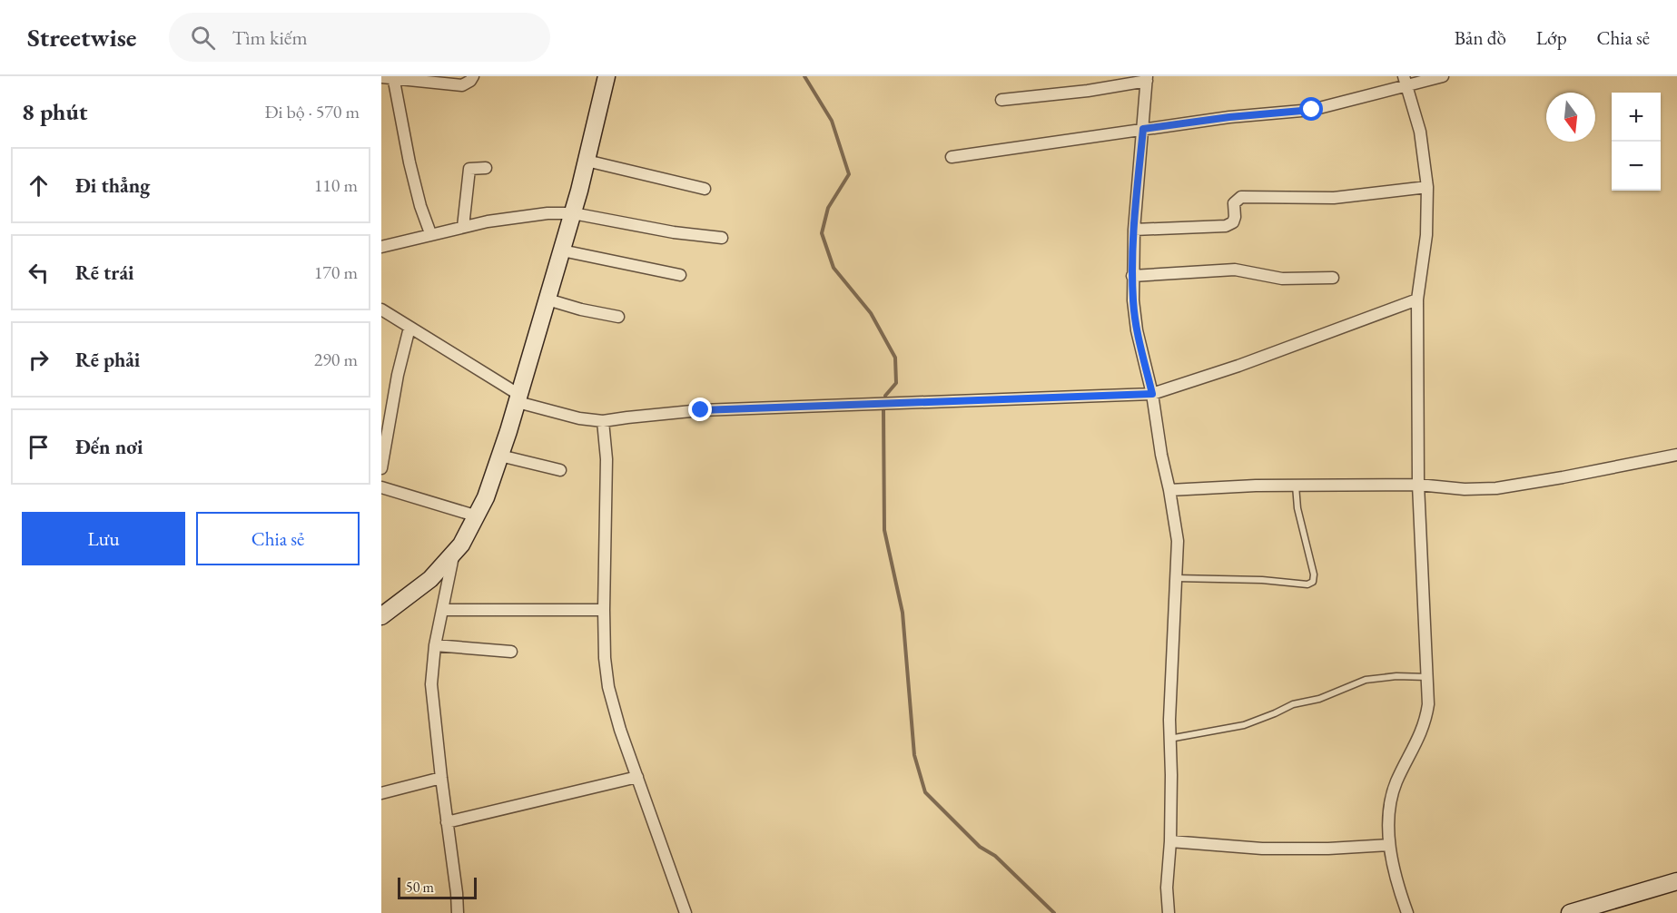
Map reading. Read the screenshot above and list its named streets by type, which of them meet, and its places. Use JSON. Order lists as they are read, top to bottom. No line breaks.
{"scale_bar":"50 m","north":"bottom","page":{"header":"Streetwise","search":"Tìm kiếm","nav":["Bản đồ","Lớp","Chia sẻ"],"heading":["8 phút","Đi bộ · 570 m"],"map_buttons":["+","−"],"list":[["Đi thẳng","110 m"],["Rẽ trái","170 m"],["Rẽ phải","290 m"],"Đến nơi"],"buttons":["Lưu","Chia sẻ"],"scale":"50 m"}}
